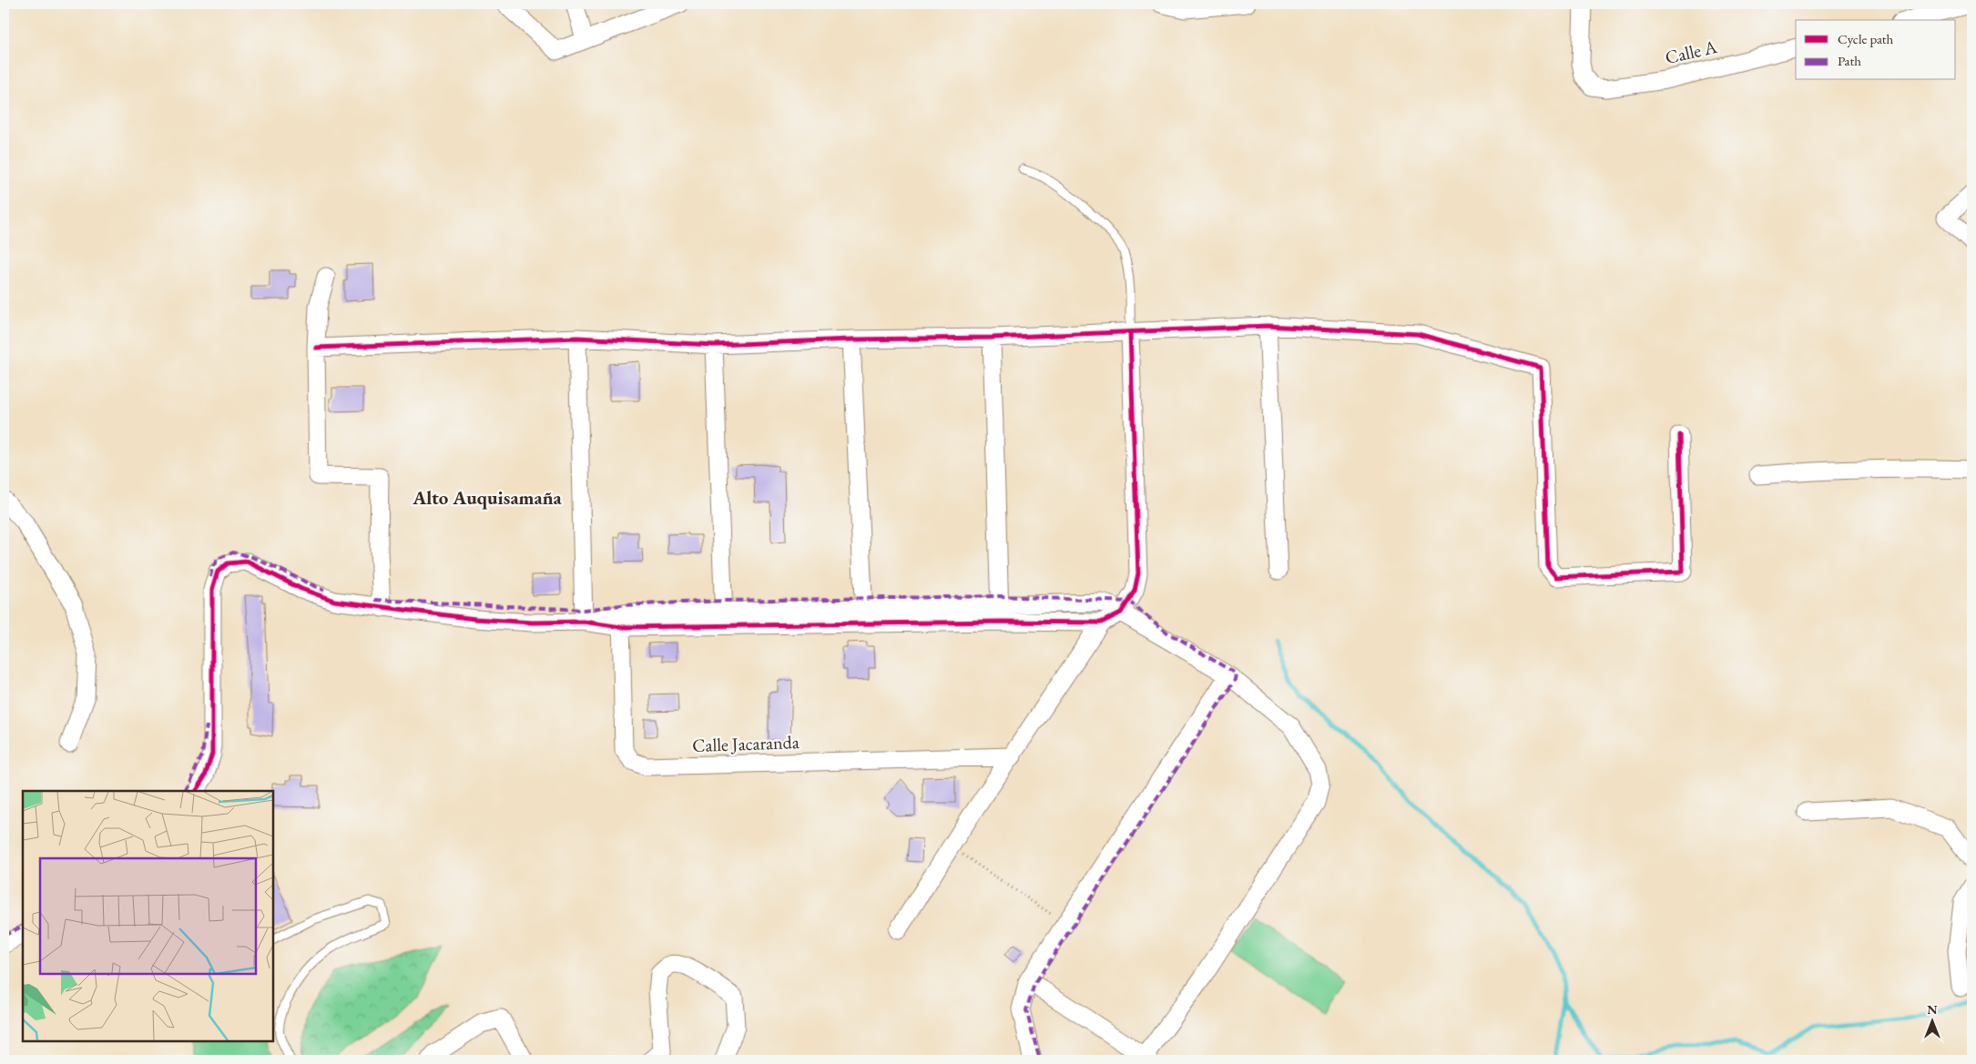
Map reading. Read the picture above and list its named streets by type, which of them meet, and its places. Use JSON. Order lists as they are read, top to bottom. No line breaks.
{"streets":{"street":["Calle A","Calle Jacaranda"]},"districts":["Alto Auquisamaña"],"legend":["Cycle path","Path"],"north":"top"}
